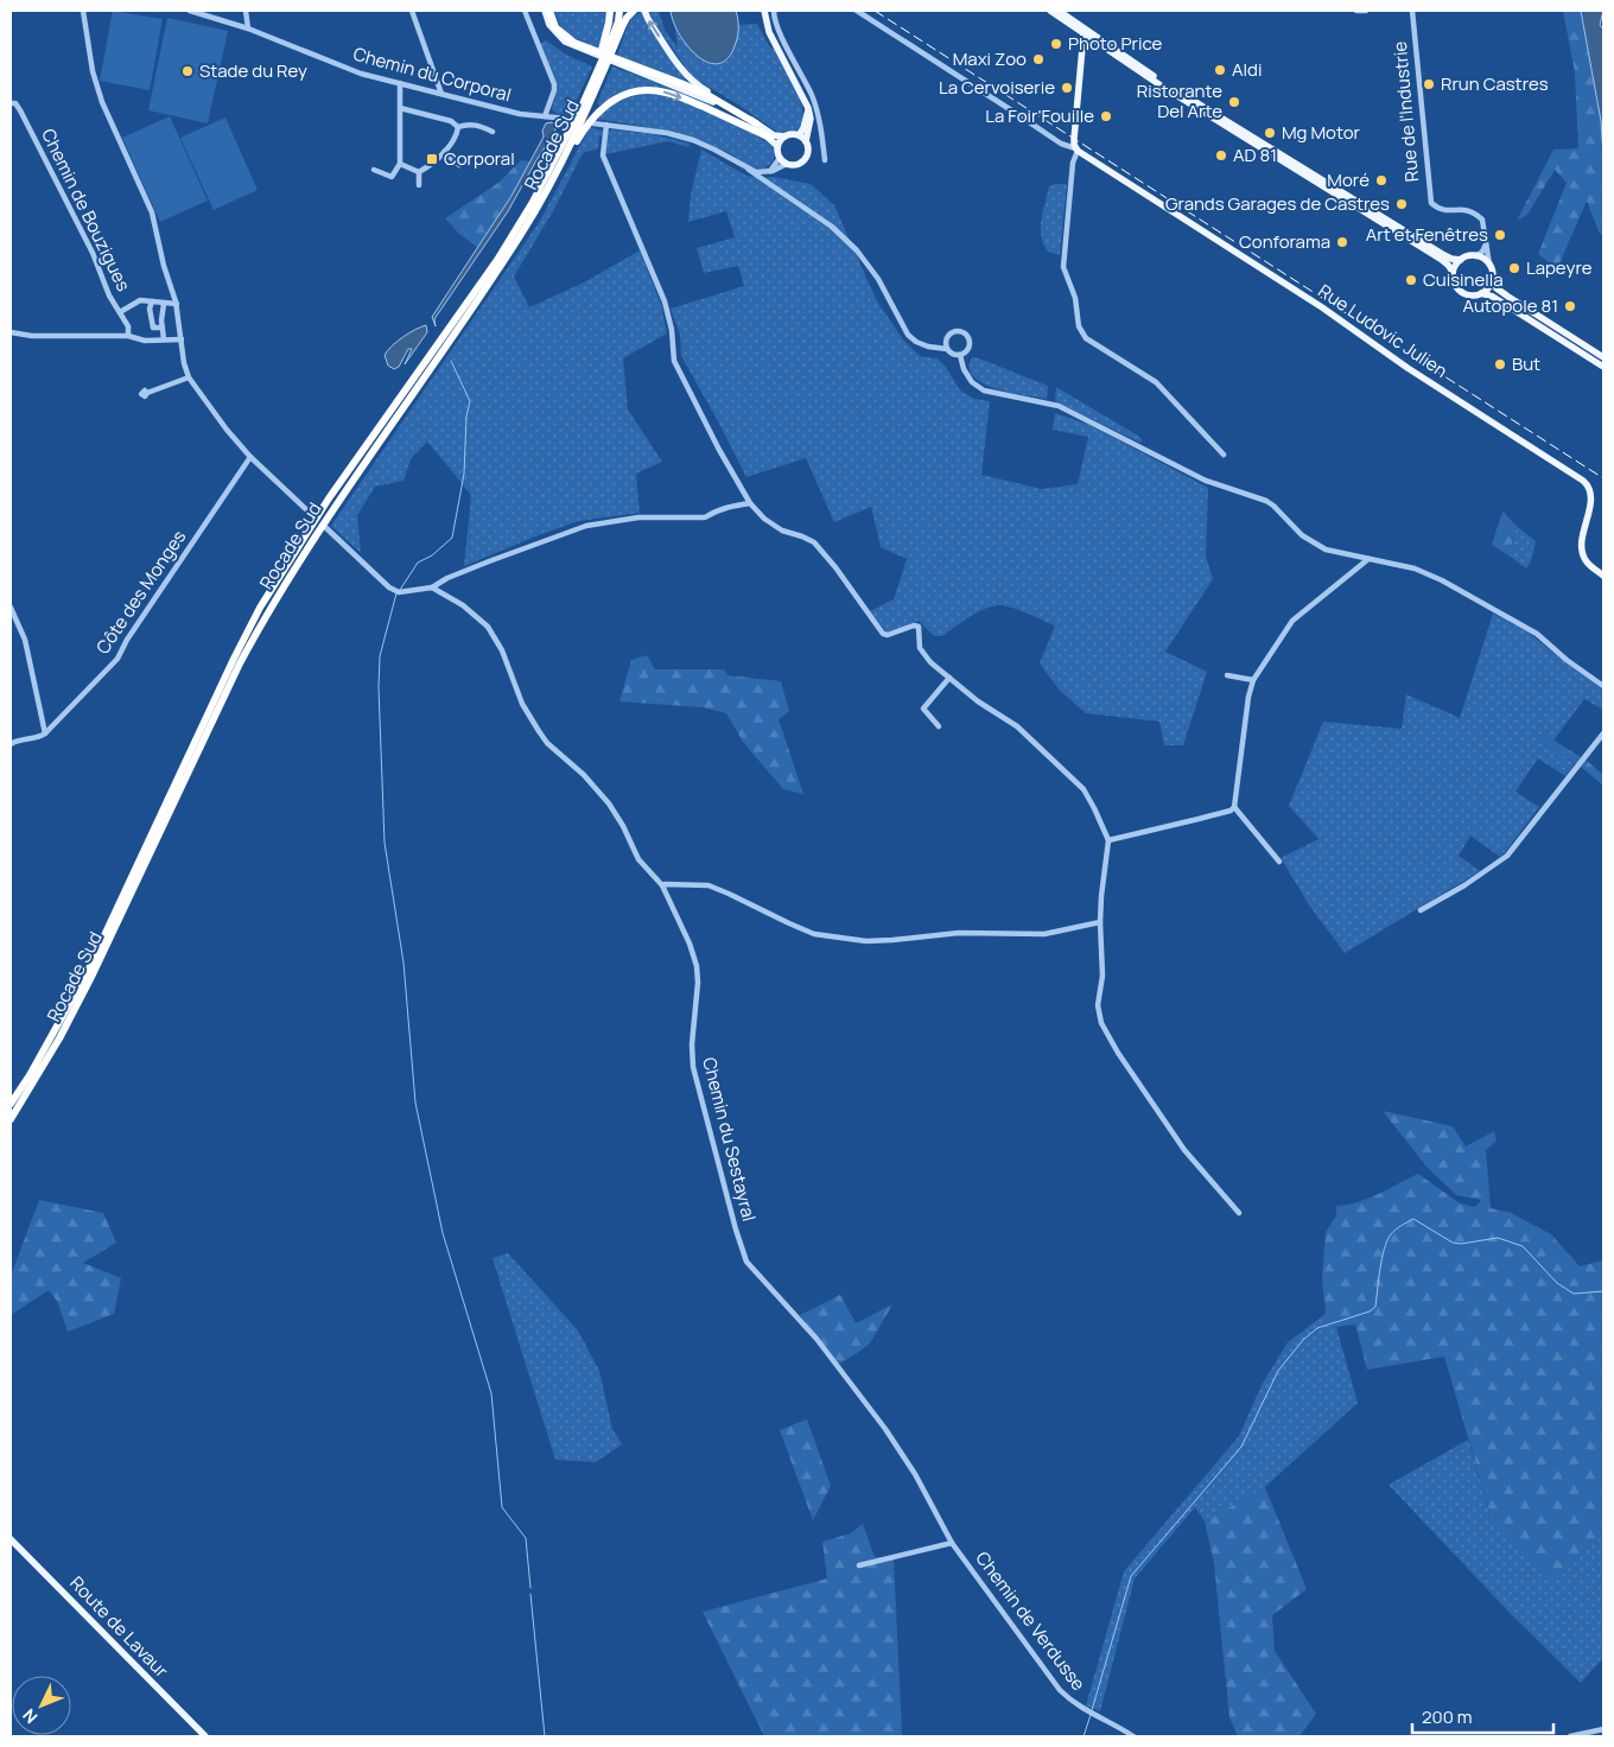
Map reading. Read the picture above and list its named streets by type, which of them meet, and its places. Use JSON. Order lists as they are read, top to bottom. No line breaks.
{"streets":{"highway":["Rocade Sud"],"main road":["Rue Ludovic Julien","Route de Lavaur"],"street":["Chemin du Corporal","Rue de l'Industrie","Chemin de Bouzigues","Côte des Monges","Chemin du Sestayral","Chemin de Verdusse"]},"crossings":[["Chemin du Sestayral","Chemin de Verdusse"]],"places":{"other":["Photo Price","Maxi Zoo","Aldi","Stade du Rey","Rrun Castres","La Cervoiserie","Ristorante Del Arte","La Foir'Fouille","Mg Motor","AD 81","Moré","Grands Garages de Castres","Art et Fenêtres","Conforama","Lapeyre","Cuisinella","Autopole 81","But"],"transit":["Corporal"]},"scale_bar":"200 m","north":"bottom left"}
